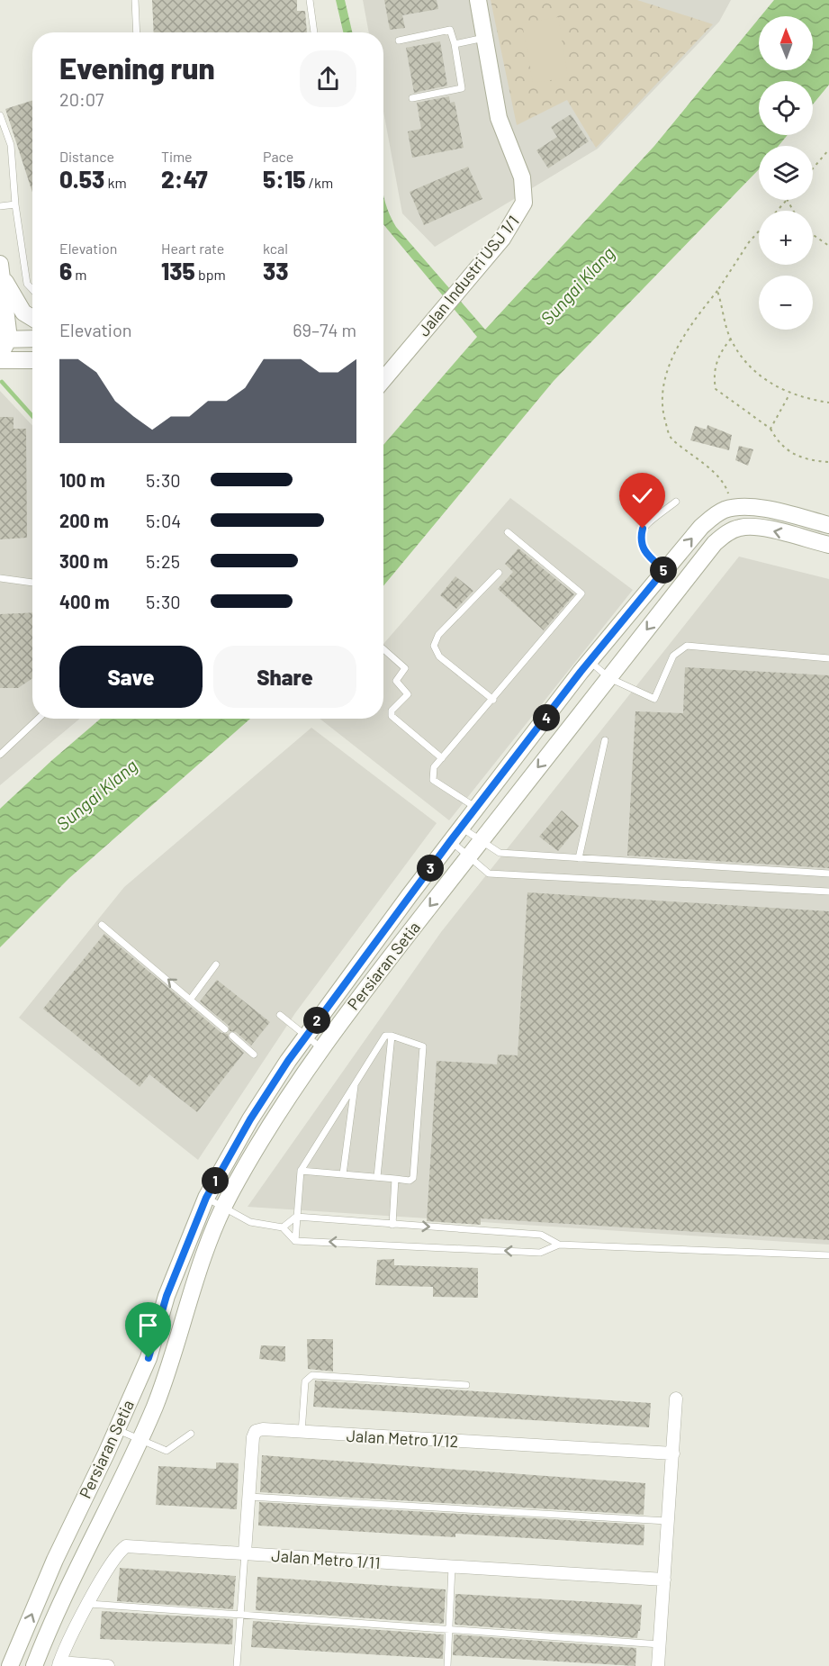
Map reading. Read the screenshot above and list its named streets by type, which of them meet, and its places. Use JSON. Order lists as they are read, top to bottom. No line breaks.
{"streets":{"street":["Jalan Industri USJ 1/1","Persiaran Setia","Jalan Metro 1/12","Jalan Metro 1/11"]},"crossings":[["Jalan Metro 1/12","Jalan Metro 1/11"]],"water":["Sungai Klang"],"north":"top","page":{"map_buttons":["+","−"],"heading":["Evening run","20:07"],"stats":[["Distance","0.53 km"],["Time","2:47"],["Pace","5:15 /km"],["Elevation","6 m"],["Heart rate","135 bpm"],["kcal","33"]],"chart":["Elevation","69–74 m"],"list":[{"name":"100 m","note":"5:30"},{"name":"200 m","note":"5:04"},{"name":"300 m","note":"5:25"},{"name":"400 m","note":"5:30"}],"pins":["5","4","3","2","1"],"buttons":["Save","Share"]}}
